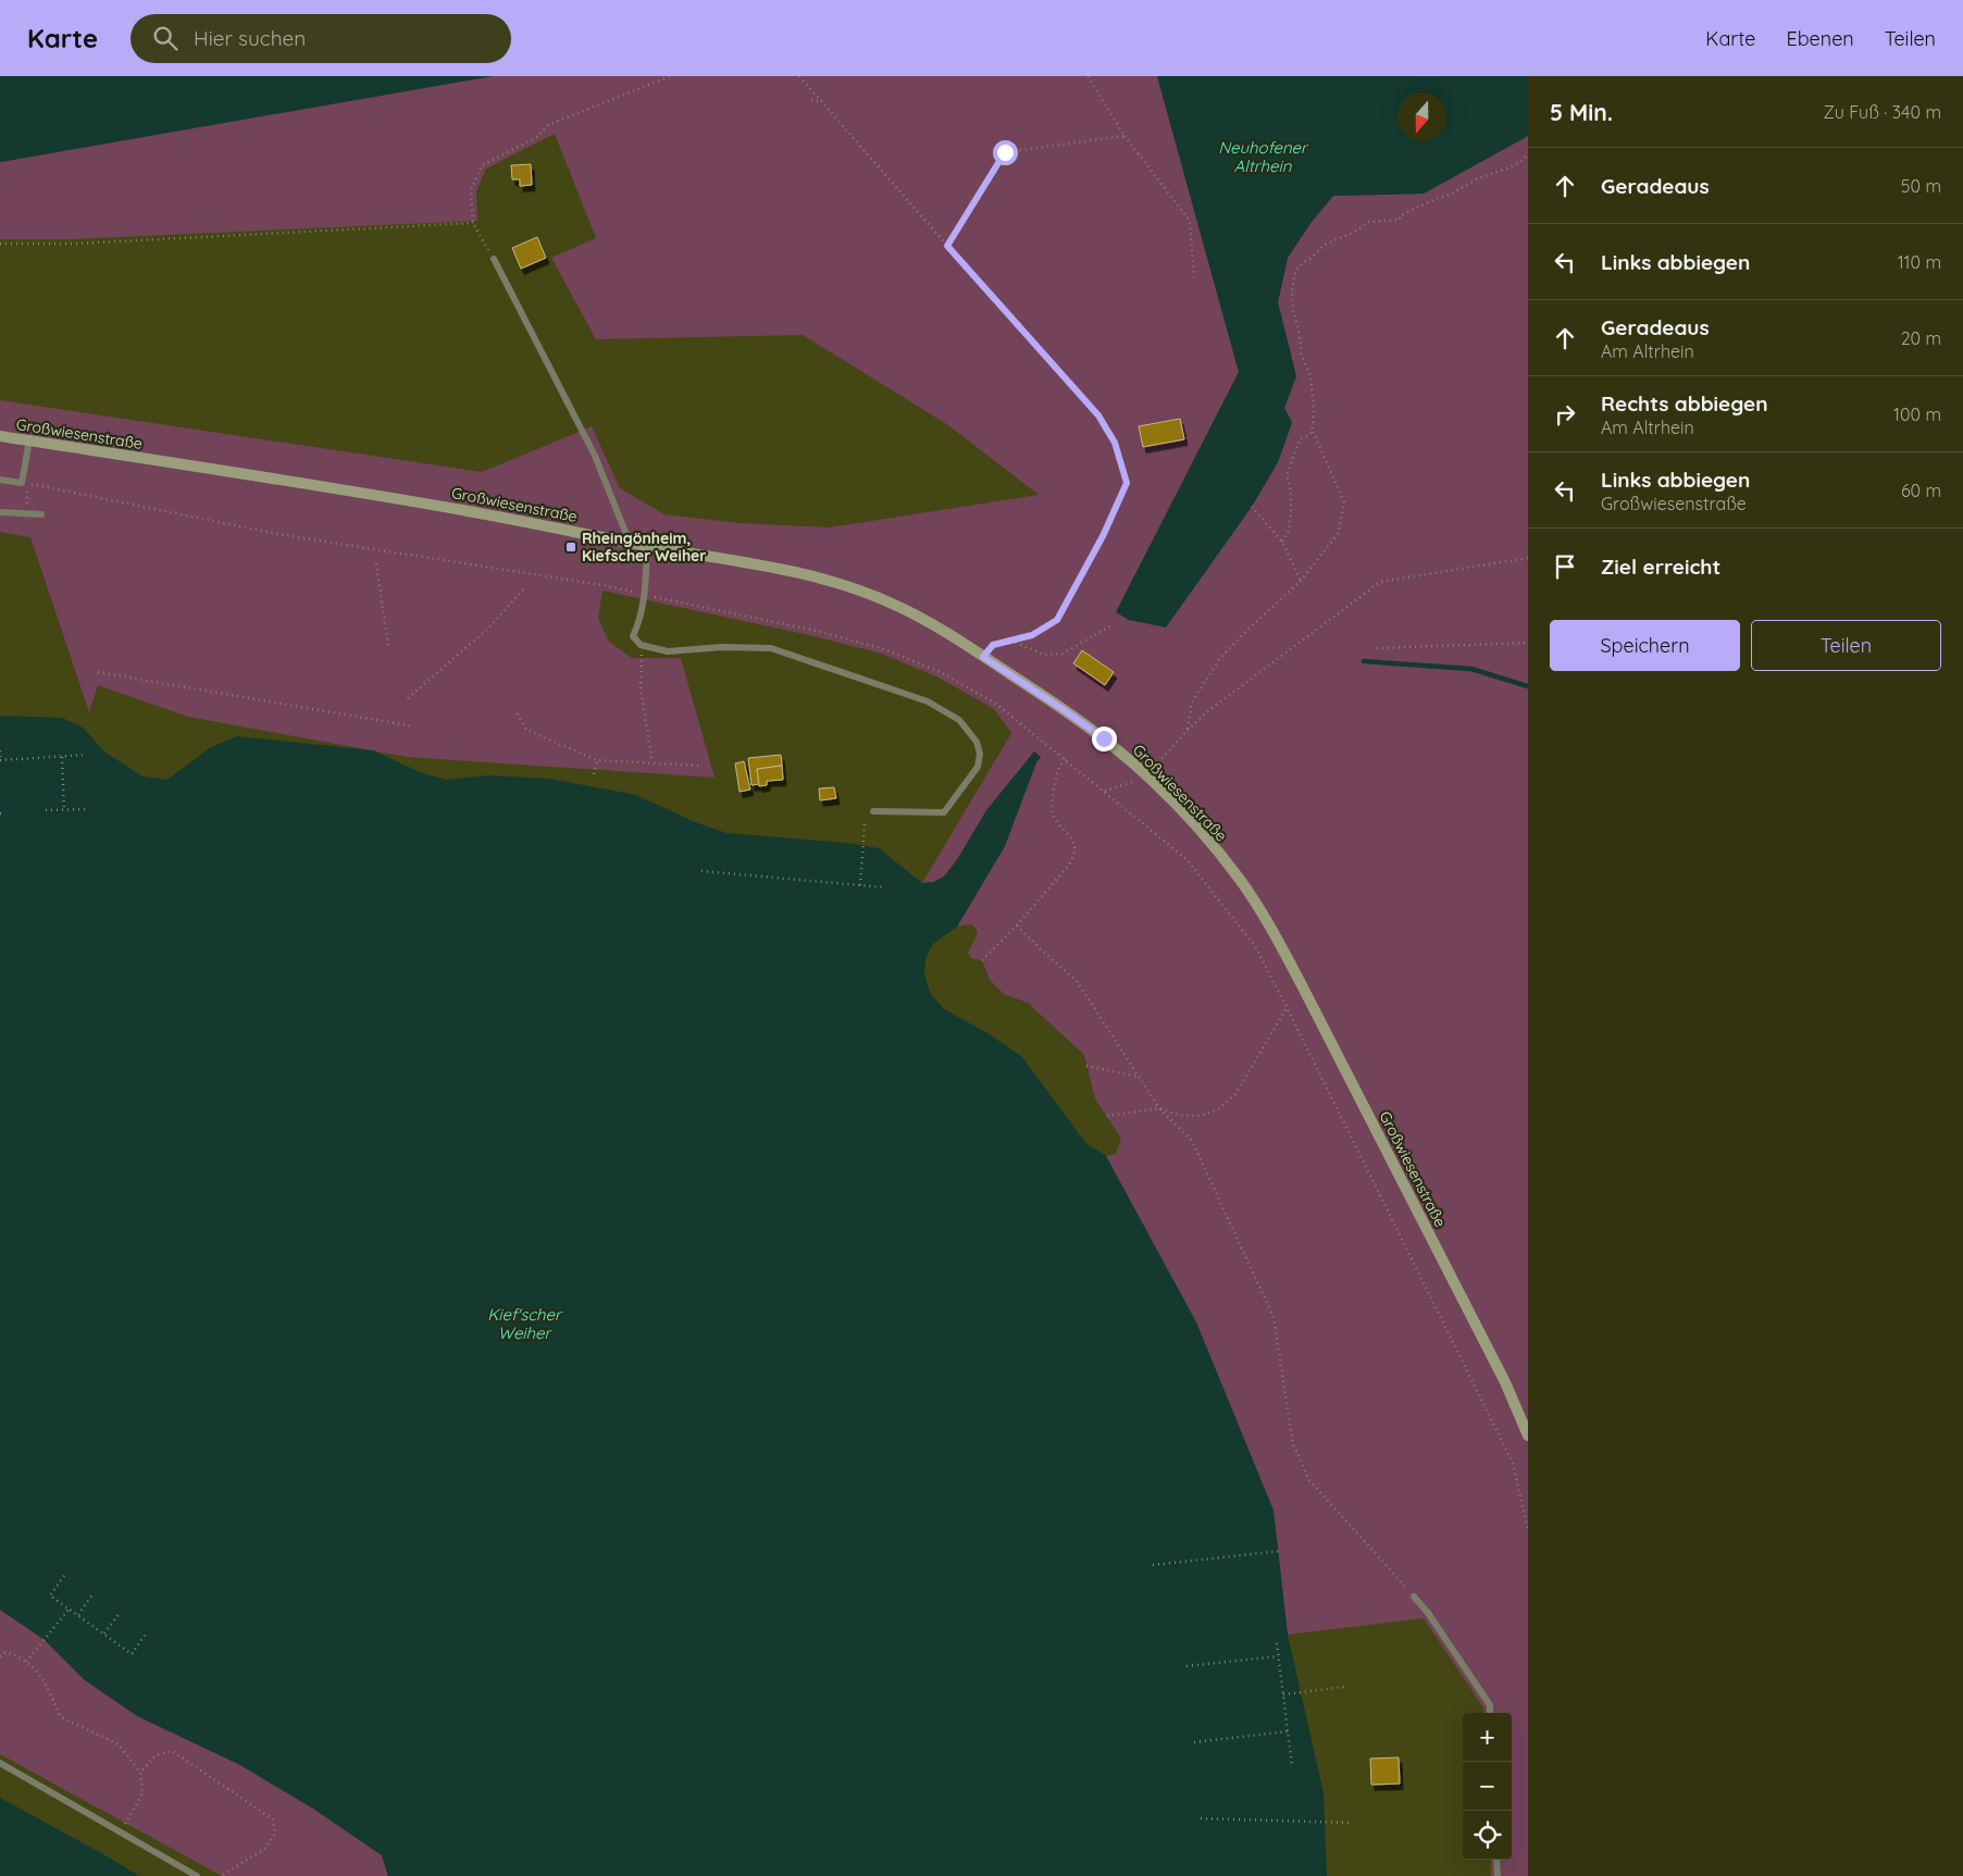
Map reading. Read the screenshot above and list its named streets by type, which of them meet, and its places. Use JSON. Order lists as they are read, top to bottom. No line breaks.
{"streets":{"street":["Großwiesenstraße"]},"water":["Neuhofener Altrhein","Kief'scher Weiher"],"places":{"transit":["Rheingönheim, Kiefscher Weiher"]},"north":"bottom","page":{"header":"Karte","search":"Hier suchen","nav":["Karte","Ebenen","Teilen"],"heading":["5 Min.","Zu Fuß · 340 m"],"list":[["Geradeaus","50 m"],["Links abbiegen","110 m"],["Geradeaus","Am Altrhein","20 m"],["Rechts abbiegen","Am Altrhein","100 m"],["Links abbiegen","Großwiesenstraße","60 m"],"Ziel erreicht"],"buttons":["Speichern","Teilen"],"map_buttons":["+","−"]}}
